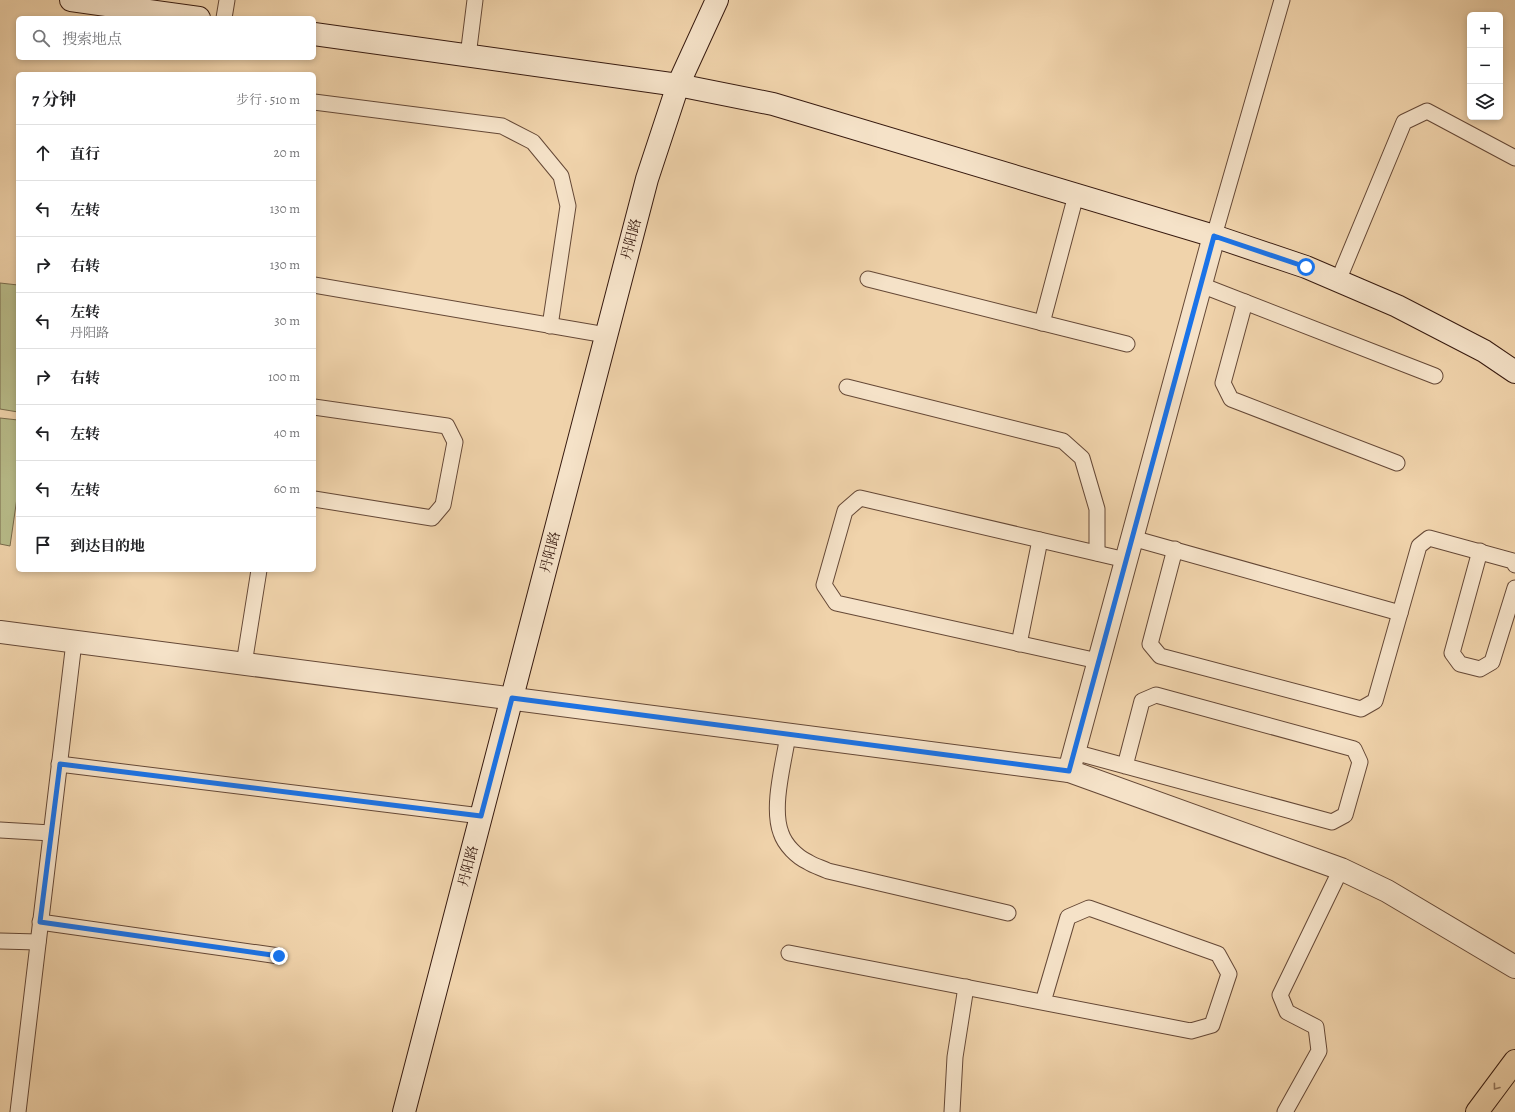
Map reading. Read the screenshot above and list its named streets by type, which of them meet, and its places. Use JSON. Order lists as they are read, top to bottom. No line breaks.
{"streets":{"main road":["丹阳路"]},"page":{"map_buttons":["+","−"],"search":"搜索地点","heading":["7 分钟","步行 · 510 m"],"list":[["直行","20 m"],["左转","130 m"],["右转","130 m"],["左转","丹阳路","30 m"],["右转","100 m"],["左转","40 m"],["左转","60 m"],"到达目的地"]}}
